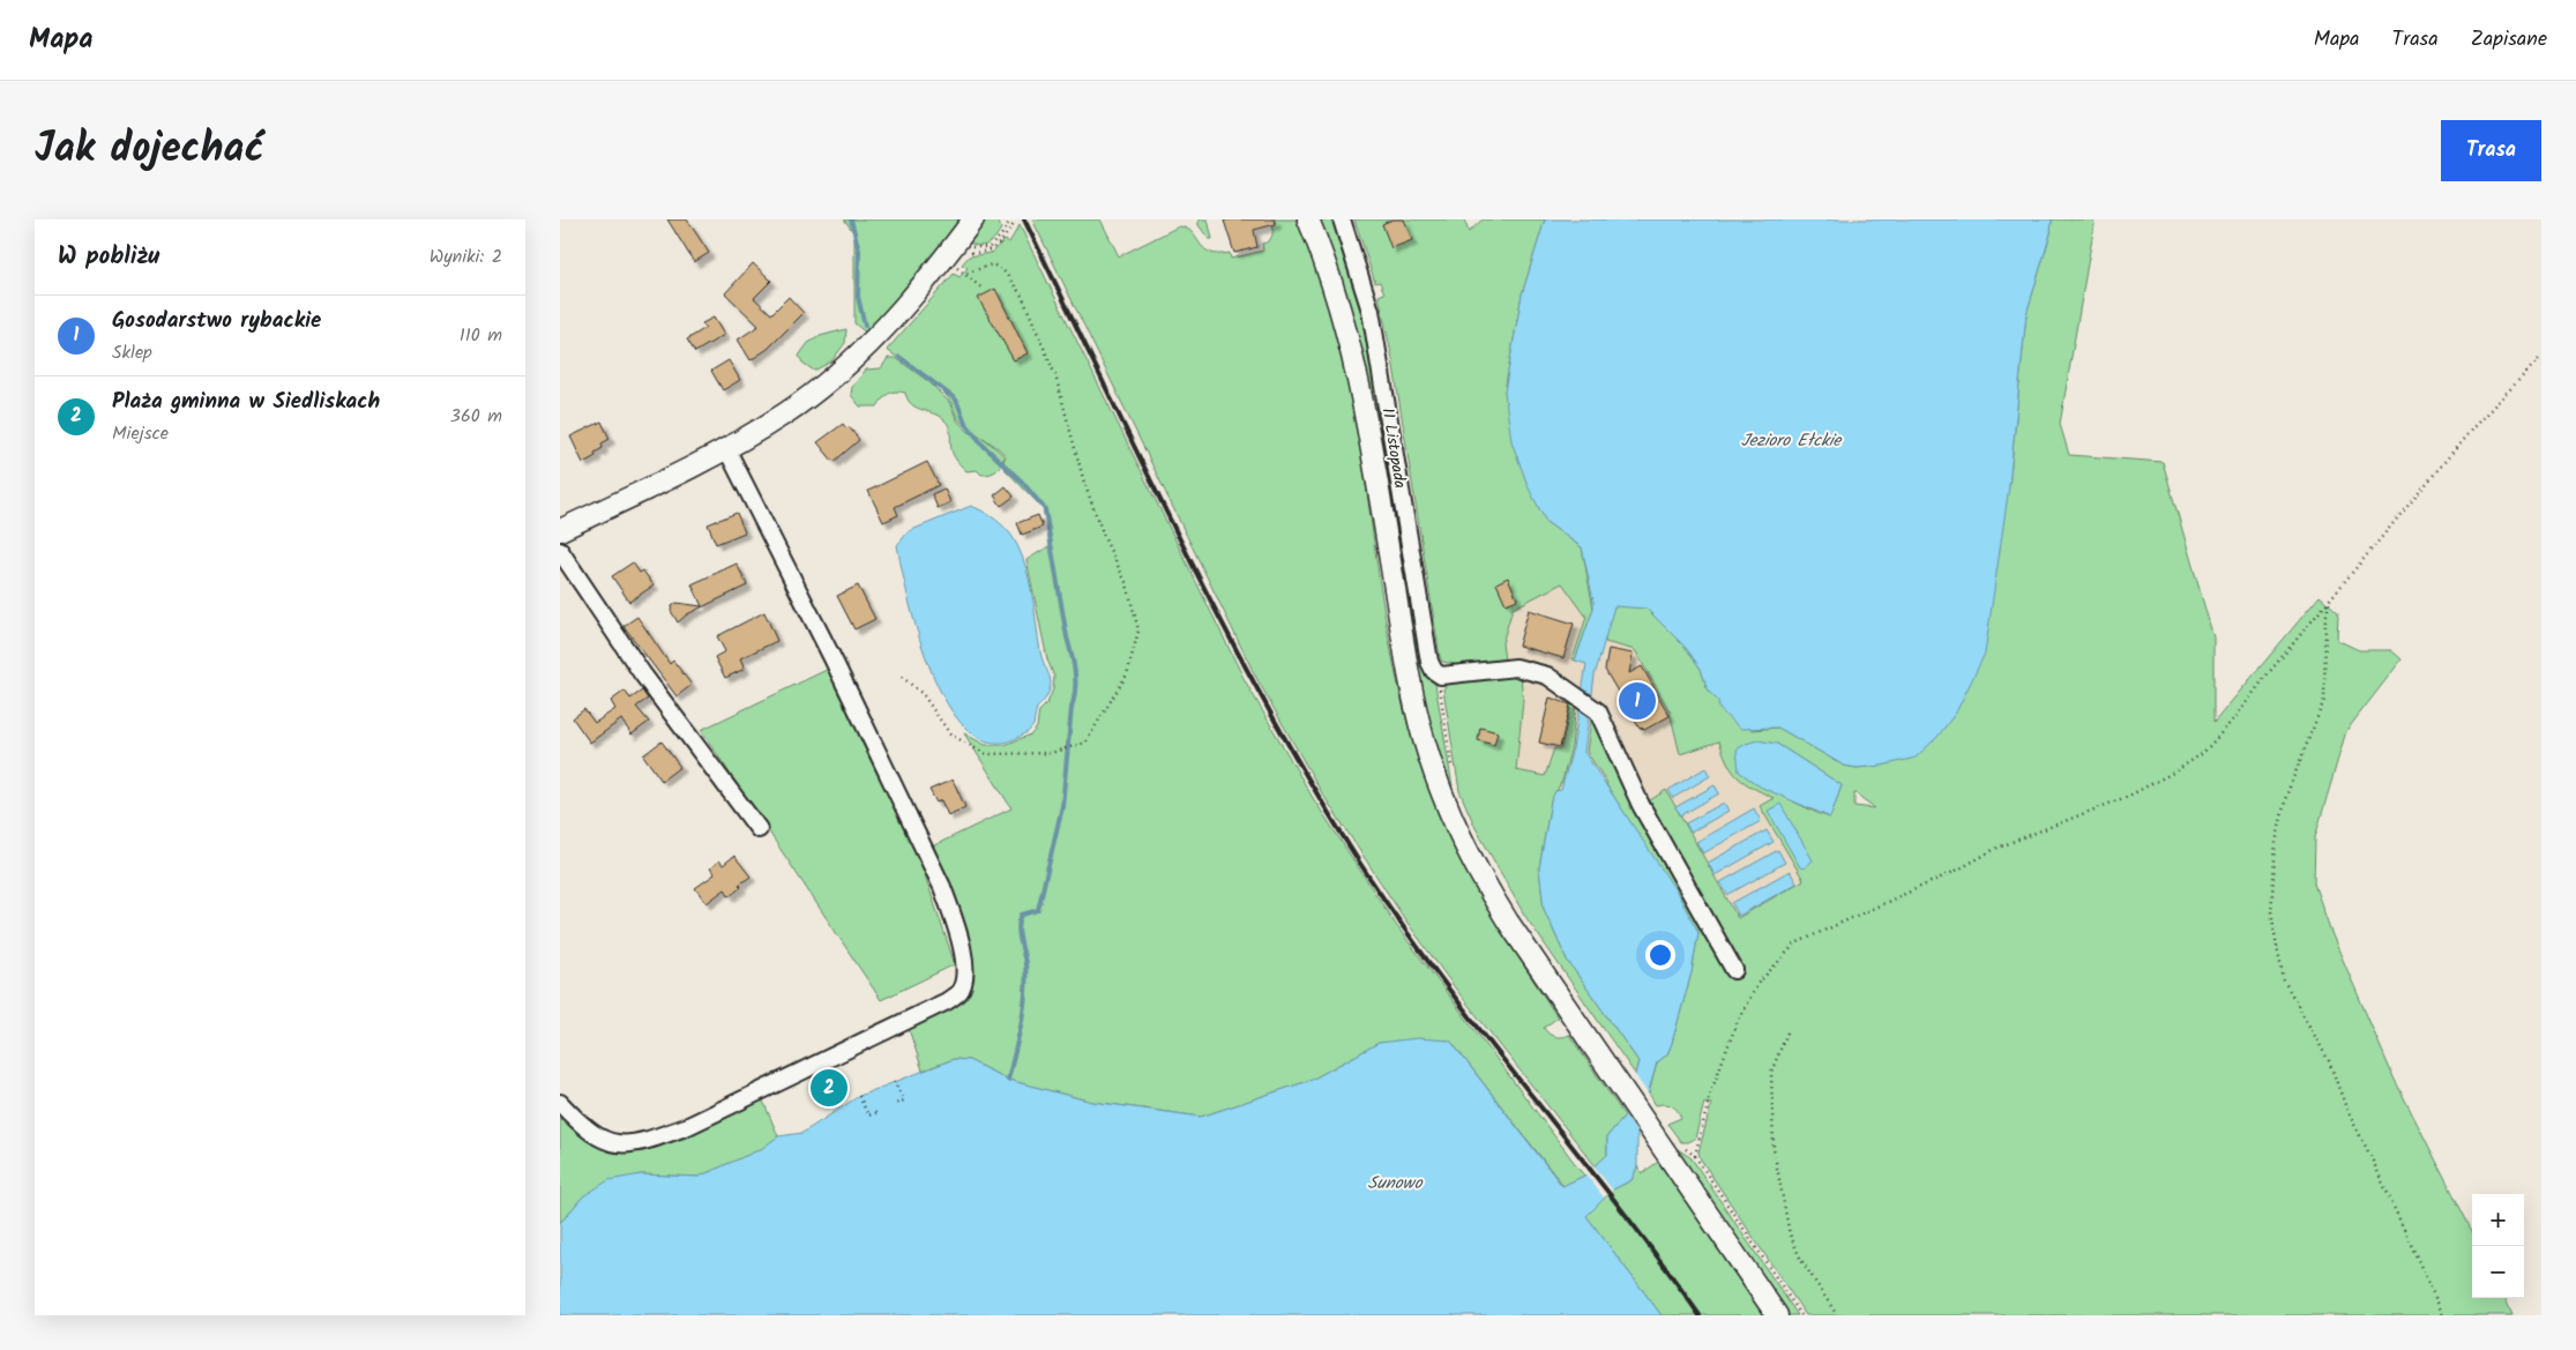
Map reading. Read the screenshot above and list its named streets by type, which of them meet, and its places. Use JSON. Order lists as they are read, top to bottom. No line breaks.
{"streets":{"street":["11 Listopada"]},"water":["Jezioro Ełckie","Sunowo"],"page":{"header":"Mapa","nav":["Mapa","Trasa","Zapisane"],"title":"Jak dojechać","buttons":"Trasa","heading":["W pobliżu","Wyniki: 2"],"list":[{"mark":"1","name":"Gosodarstwo rybackie","note":"Sklep","value":"110 m"},{"mark":"2","name":"Plaża gminna w Siedliskach","note":"Miejsce","value":"360 m"}],"pins":["1","2"],"map_buttons":["+","−"]}}
